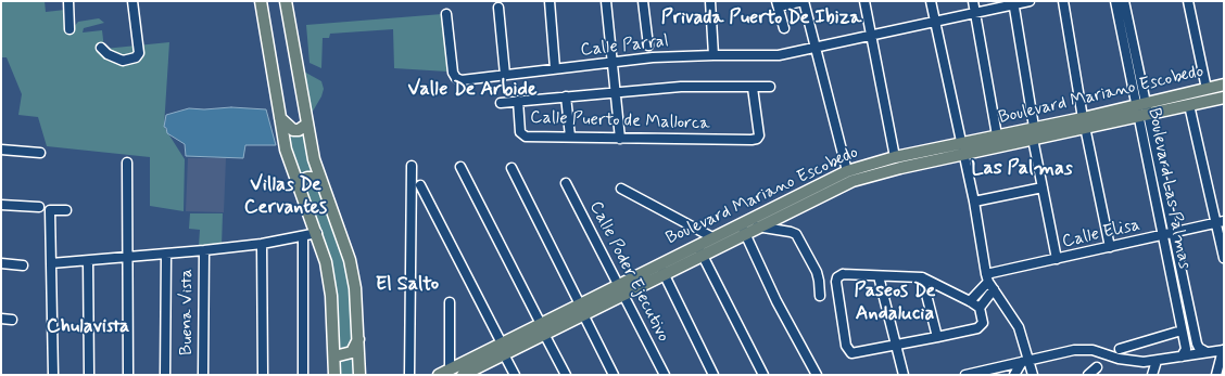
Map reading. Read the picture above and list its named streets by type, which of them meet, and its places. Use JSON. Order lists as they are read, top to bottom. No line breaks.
{"streets":{"main road":["Boulevard Mariano Escobedo"],"street":["Calle Parral","Calle Puerto de Mallorca","Boulevard Las Palmas","Calle Elisa","Calle Poder Ejecutivo","Buena Vista"]},"crossings":[["Boulevard Mariano Escobedo","Boulevard Las Palmas"],["Boulevard Mariano Escobedo","Calle Poder Ejecutivo"],["Boulevard Las Palmas","Calle Elisa"]],"districts":["Privada Puerto De Ibiza","Valle De Arbide","Las Palmas","Villas De Cervantes","El Salto","Paseos De Andalucia","Chulavista"]}
